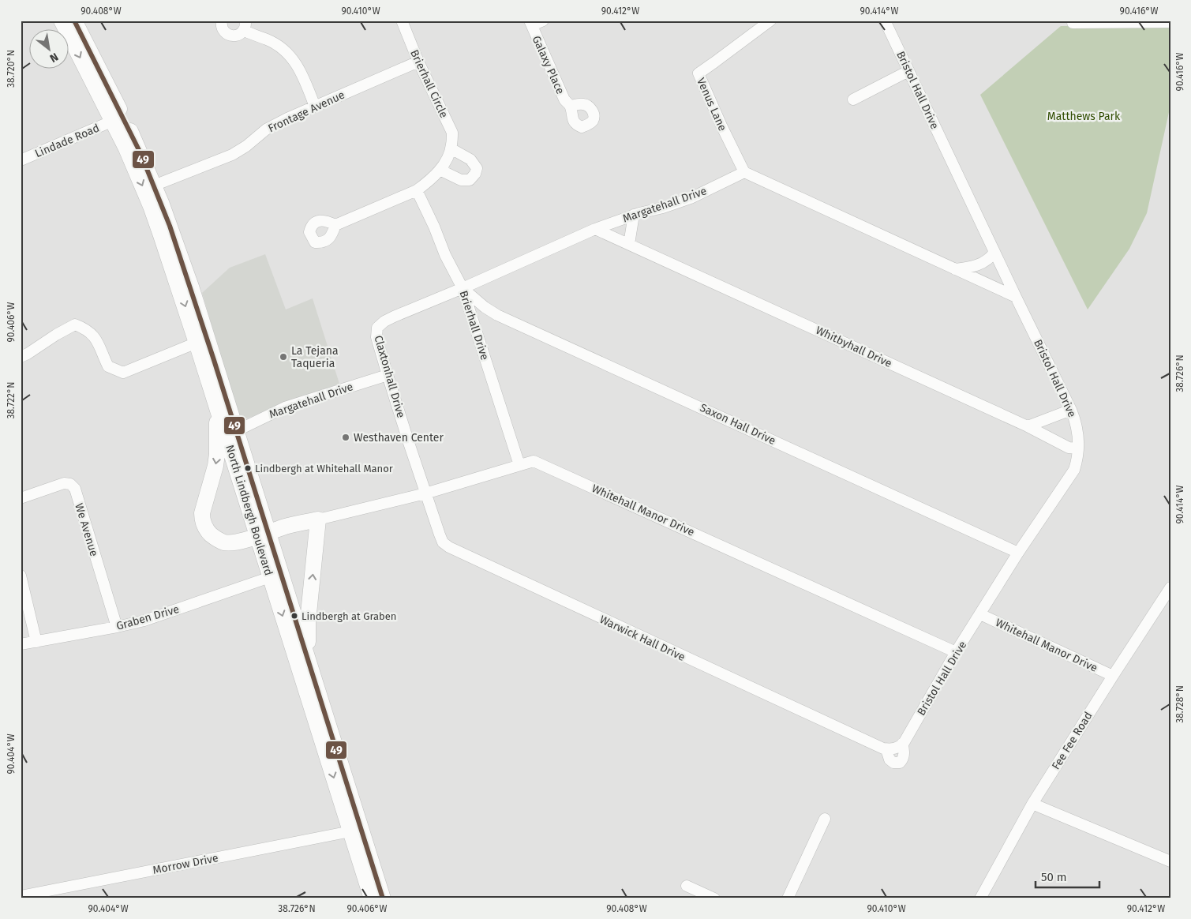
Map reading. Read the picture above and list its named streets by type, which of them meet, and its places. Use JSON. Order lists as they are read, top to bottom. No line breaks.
{"streets":{"highway":["North Lindbergh Boulevard"],"street":["Galaxy Place","Brierhall Circle","Bristol Hall Drive","Venus Lane","Frontage Avenue","Lindade Road","Margatehall Drive","Brierhall Drive","Whitbyhall Drive","Claxtonhall Drive","Saxon Hall Drive","Whitehall Manor Drive","We Avenue","Graben Drive","Warwick Hall Drive","Fee Fee Road","Morrow Drive"]},"crossings":[["Brierhall Circle","Frontage Avenue"],["Brierhall Circle","Brierhall Drive"],["Bristol Hall Drive","Whitbyhall Drive"],["Bristol Hall Drive","Saxon Hall Drive"],["Bristol Hall Drive","Whitehall Manor Drive"],["Bristol Hall Drive","Warwick Hall Drive"],["Venus Lane","Margatehall Drive"],["Frontage Avenue","North Lindbergh Boulevard"],["Lindade Road","North Lindbergh Boulevard"],["Margatehall Drive","Brierhall Drive"],["Margatehall Drive","Whitbyhall Drive"],["Margatehall Drive","Claxtonhall Drive"],["Margatehall Drive","Saxon Hall Drive"],["Margatehall Drive","North Lindbergh Boulevard"],["Brierhall Drive","Saxon Hall Drive"],["Brierhall Drive","Whitehall Manor Drive"],["Claxtonhall Drive","Whitehall Manor Drive"],["Claxtonhall Drive","Warwick Hall Drive"],["North Lindbergh Boulevard","Graben Drive"],["North Lindbergh Boulevard","Morrow Drive"],["Whitehall Manor Drive","Warwick Hall Drive"],["Whitehall Manor Drive","Fee Fee Road"],["We Avenue","Graben Drive"]],"parks":["Matthews Park"],"places":["La Tejana Taqueria","Westhaven Center","Lindbergh at Whitehall Manor","Lindbergh at Graben"],"lines":["transit line 49"],"scale_bar":"50 m","north":"bottom right","coordinates":["90.408°W","90.410°W","90.412°W","90.414°W","90.416°W","38.720°N","90.406°W","38.726°N","38.722°N","38.728°N","90.404°W"]}
